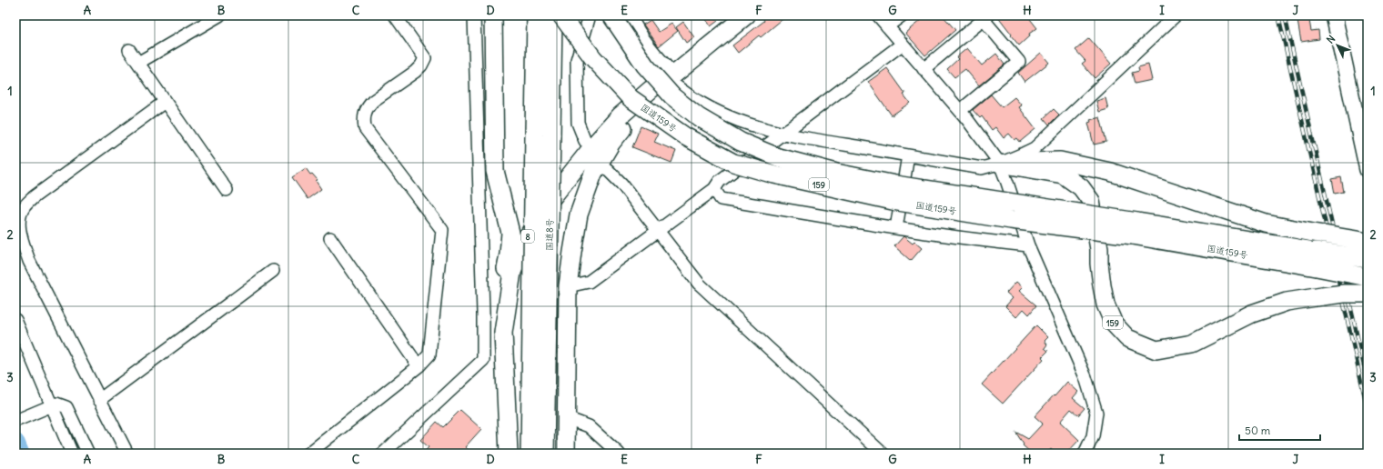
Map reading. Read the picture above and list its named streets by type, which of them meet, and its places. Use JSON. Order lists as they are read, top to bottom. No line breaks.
{"streets":{"highway":["国道159号","159","国道8号","8"]},"scale_bar":"50 m","north":"top left","grid":{"columns":["A","B","C","D","E","F","G","H","I","J"],"rows":["1","2","3"]}}
